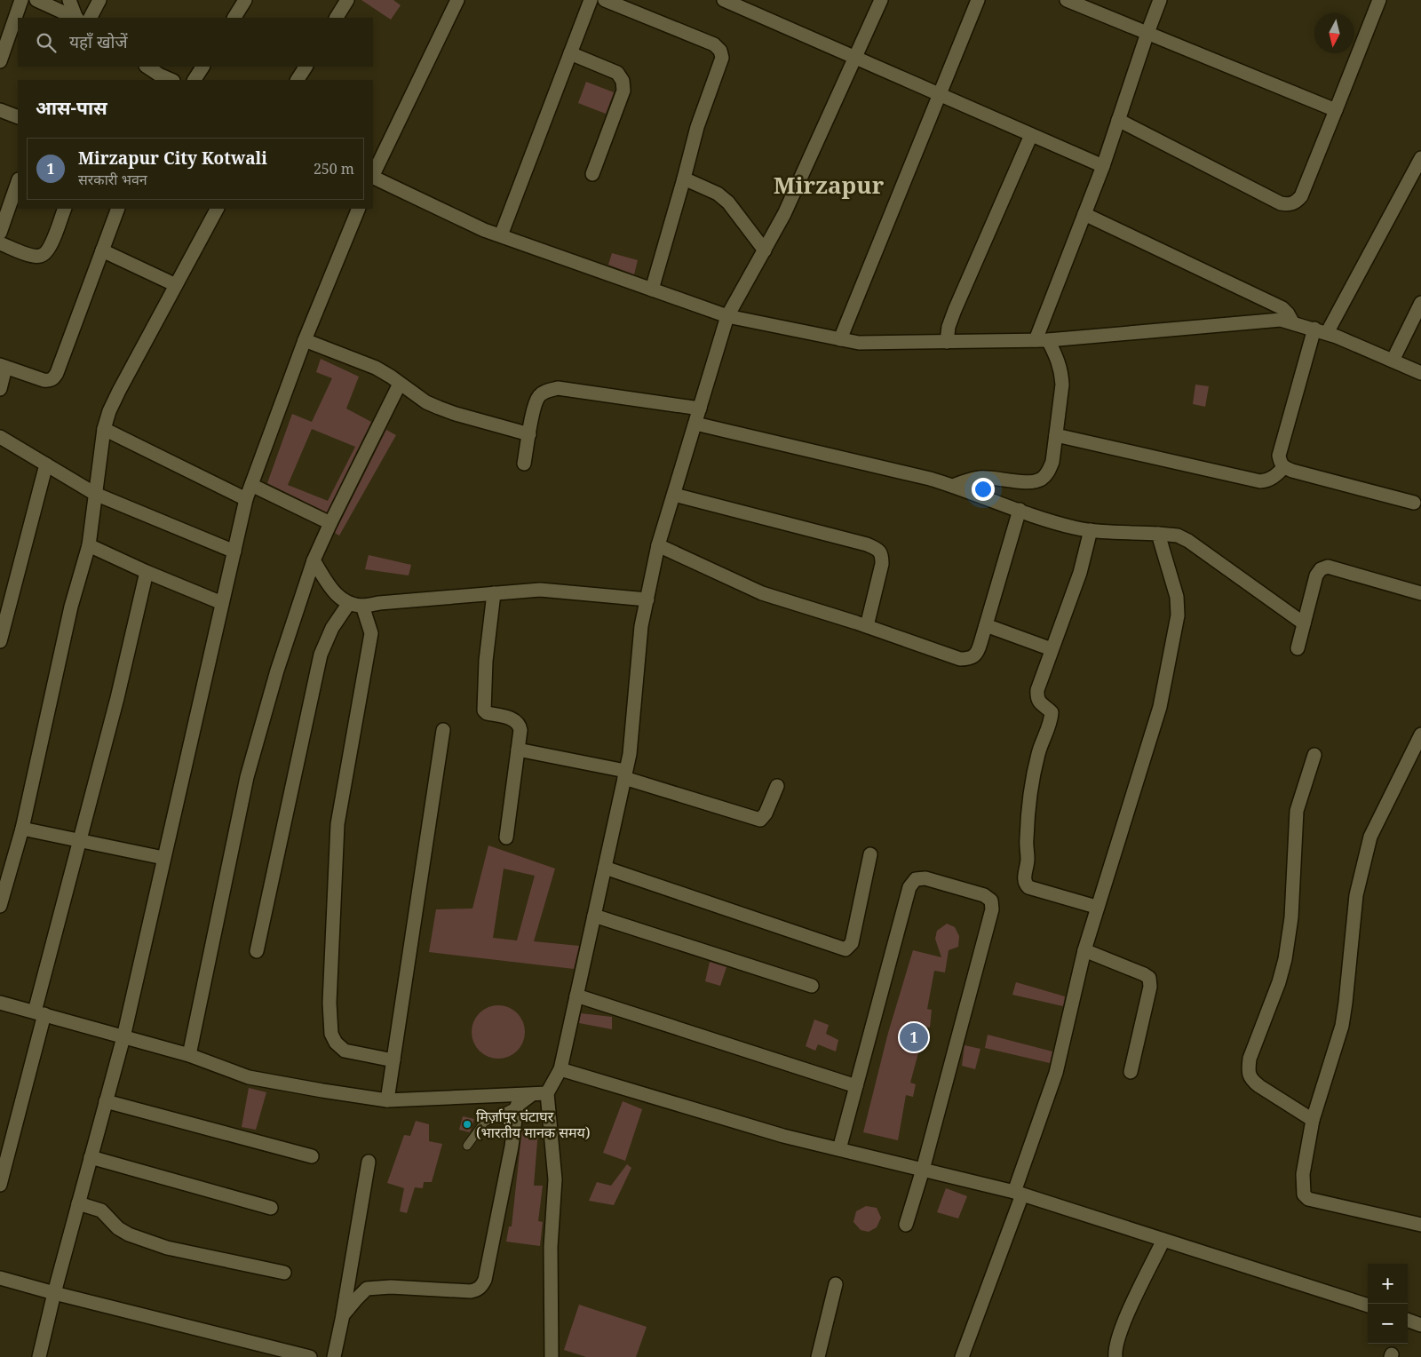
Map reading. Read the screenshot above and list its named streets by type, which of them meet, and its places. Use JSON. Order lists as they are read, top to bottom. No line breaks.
{"districts":["Mirzapur"],"places":["मिर्ज़ापुर घंटाघर (भारतीय मानक समय)"],"north":"bottom","page":{"search":"यहाँ खोजें","heading":"आस-पास","list":[{"mark":"1","name":"Mirzapur City Kotwali","note":"सरकारी भवन","value":"250 m"}],"pins":"1","map_buttons":["+","−"]}}
